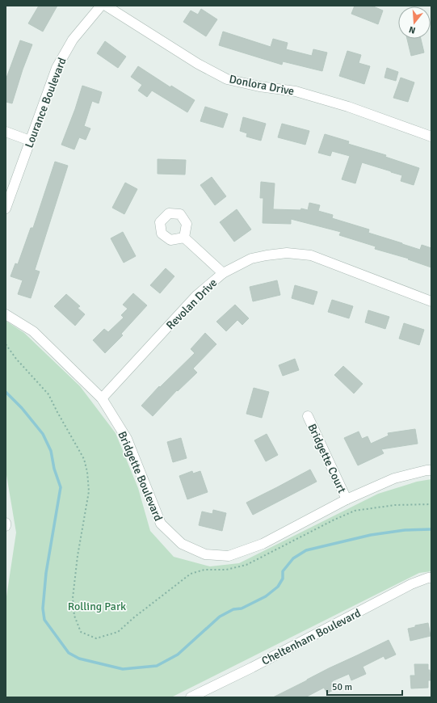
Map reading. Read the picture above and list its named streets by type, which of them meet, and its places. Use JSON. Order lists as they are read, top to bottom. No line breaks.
{"streets":{"street":["Donlora Drive","Lourance Boulevard","Revolan Drive","Bridgette Court","Bridgette Boulevard","Cheltenham Boulevard"]},"crossings":[["Revolan Drive","Bridgette Boulevard"],["Bridgette Court","Bridgette Boulevard"]],"parks":["Rolling Park"],"scale_bar":"50 m","north":"bottom"}
